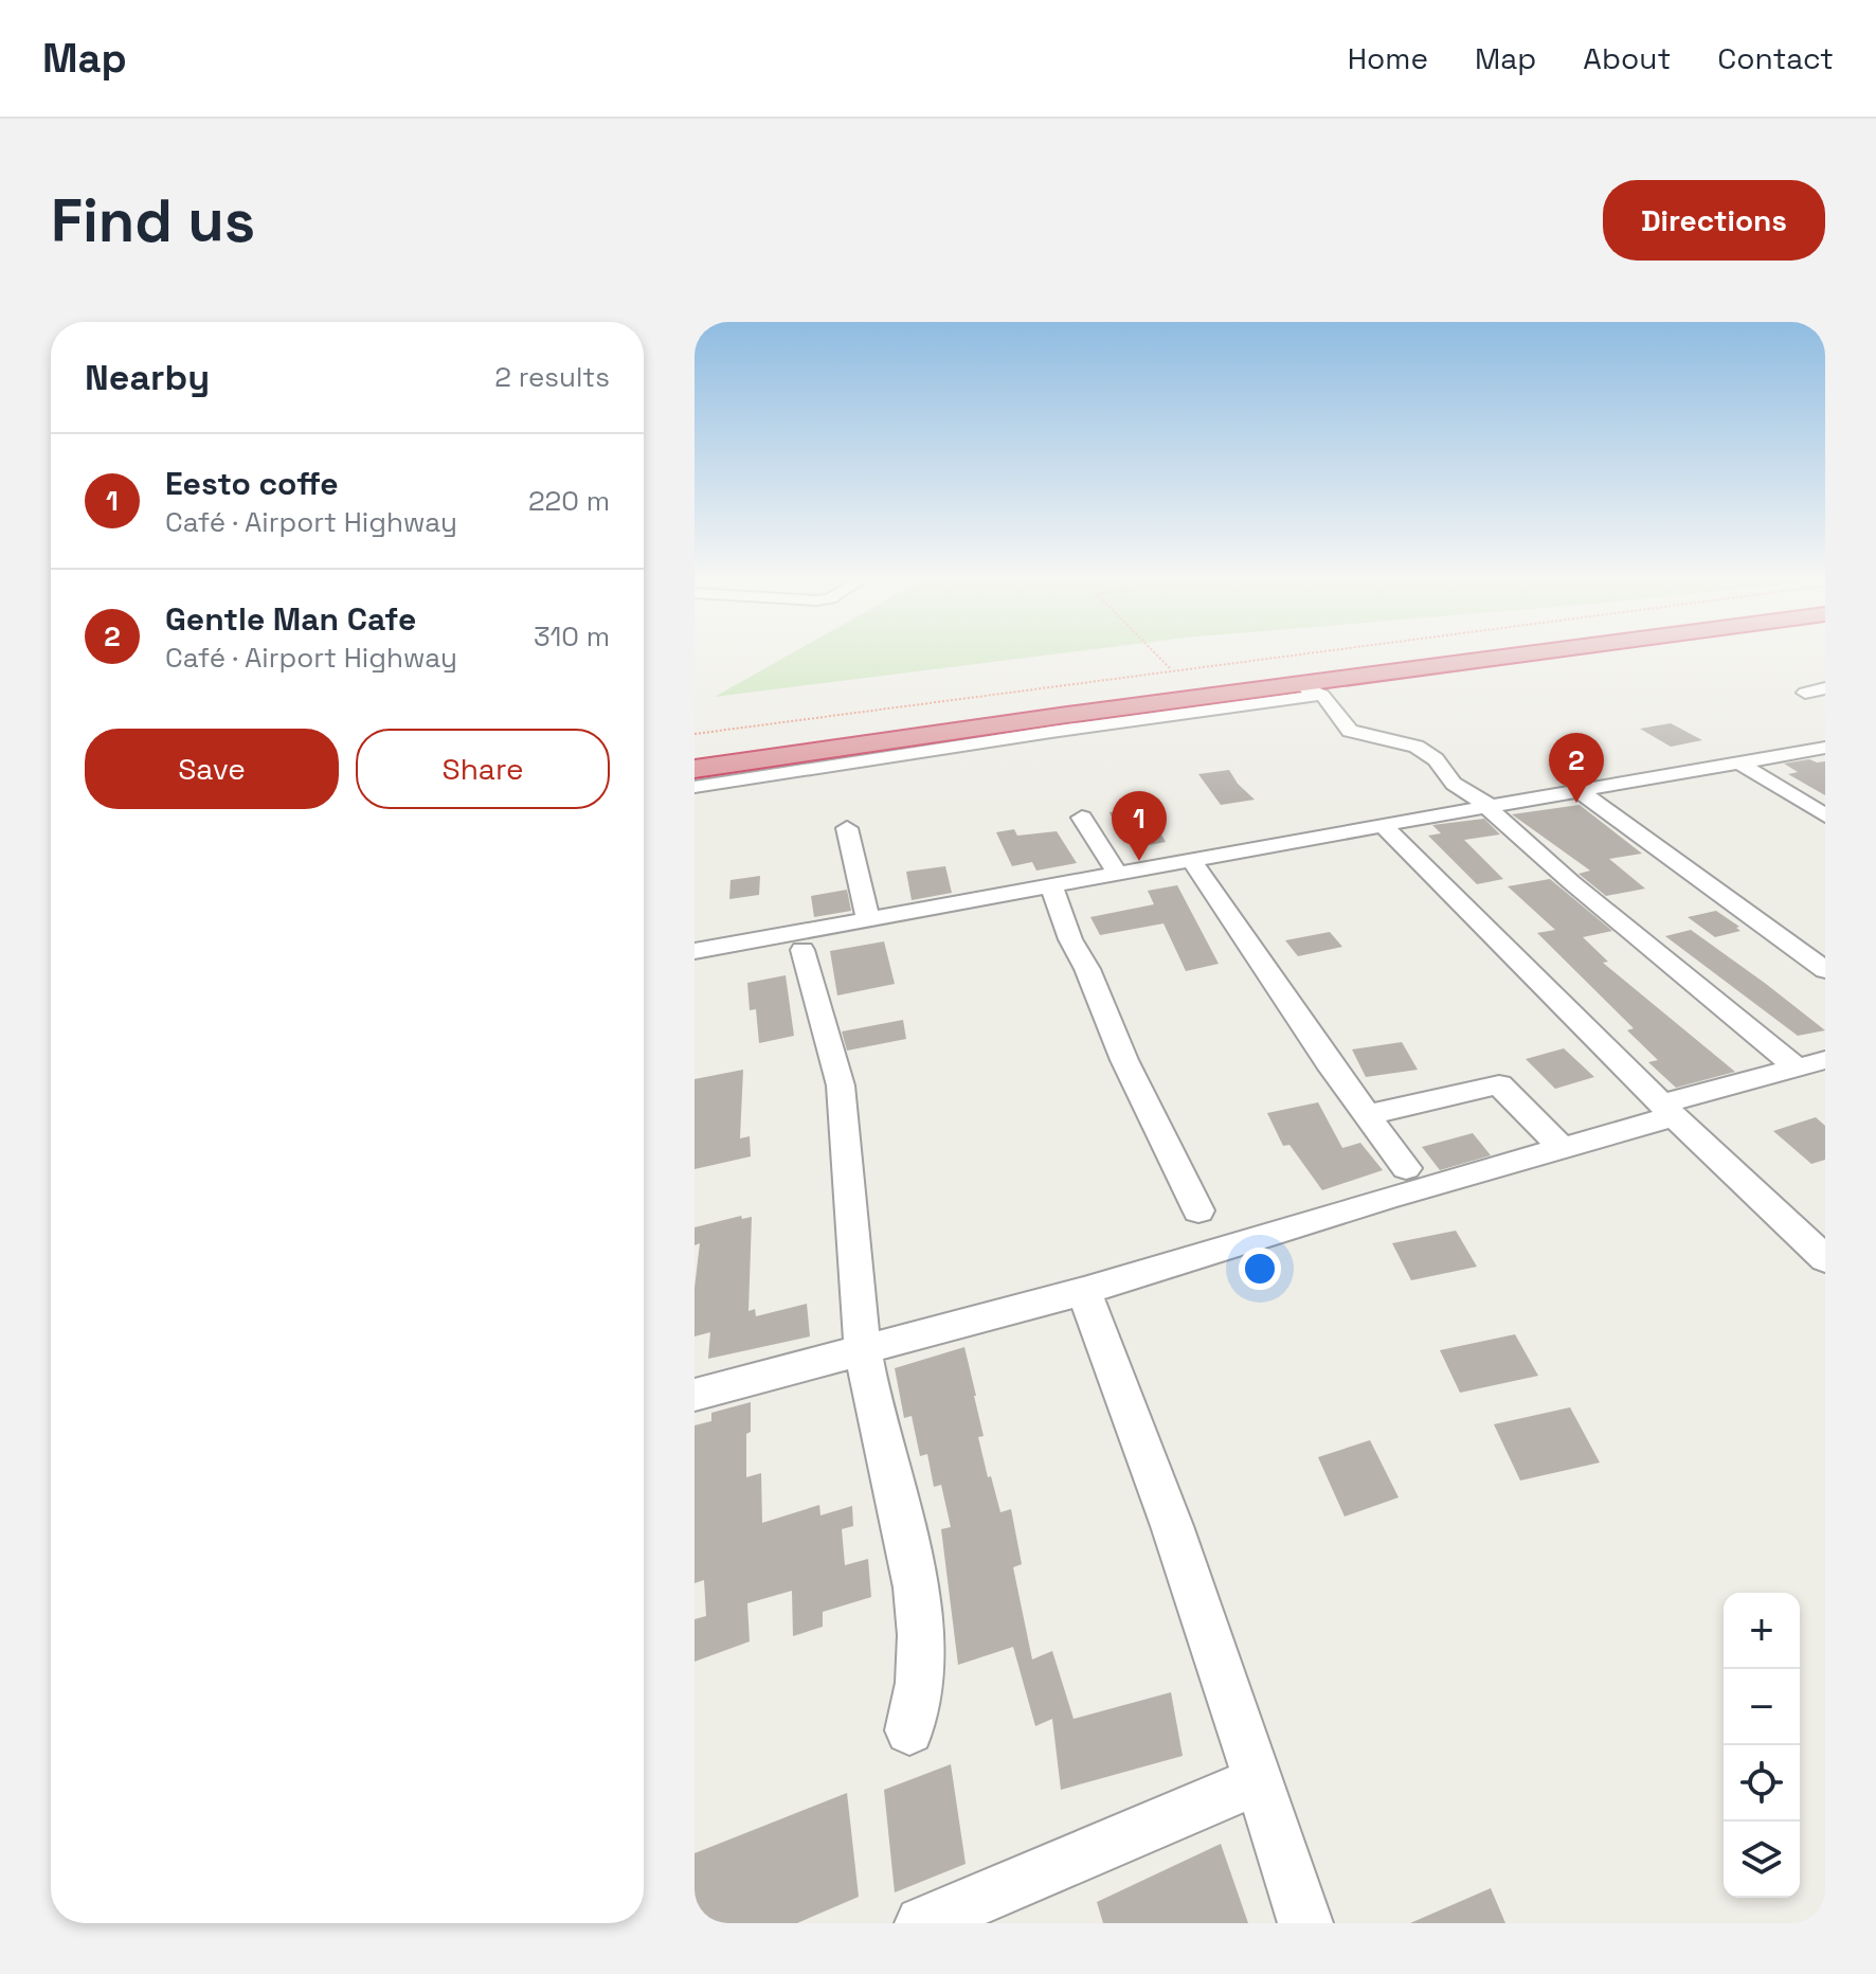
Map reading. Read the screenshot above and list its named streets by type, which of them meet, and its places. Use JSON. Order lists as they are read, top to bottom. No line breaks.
{"page":{"header":"Map","nav":["Home","Map","About","Contact"],"buttons":["Directions",["Save","Share"]],"title":"Find us","heading":["Nearby","2 results"],"list":[{"mark":"1","name":"Eesto coffe","note":"Café · Airport Highway","value":"220 m"},{"mark":"2","name":"Gentle Man Cafe","note":"Café · Airport Highway","value":"310 m"}],"pins":["2","1"],"map_buttons":["+","−"]}}
